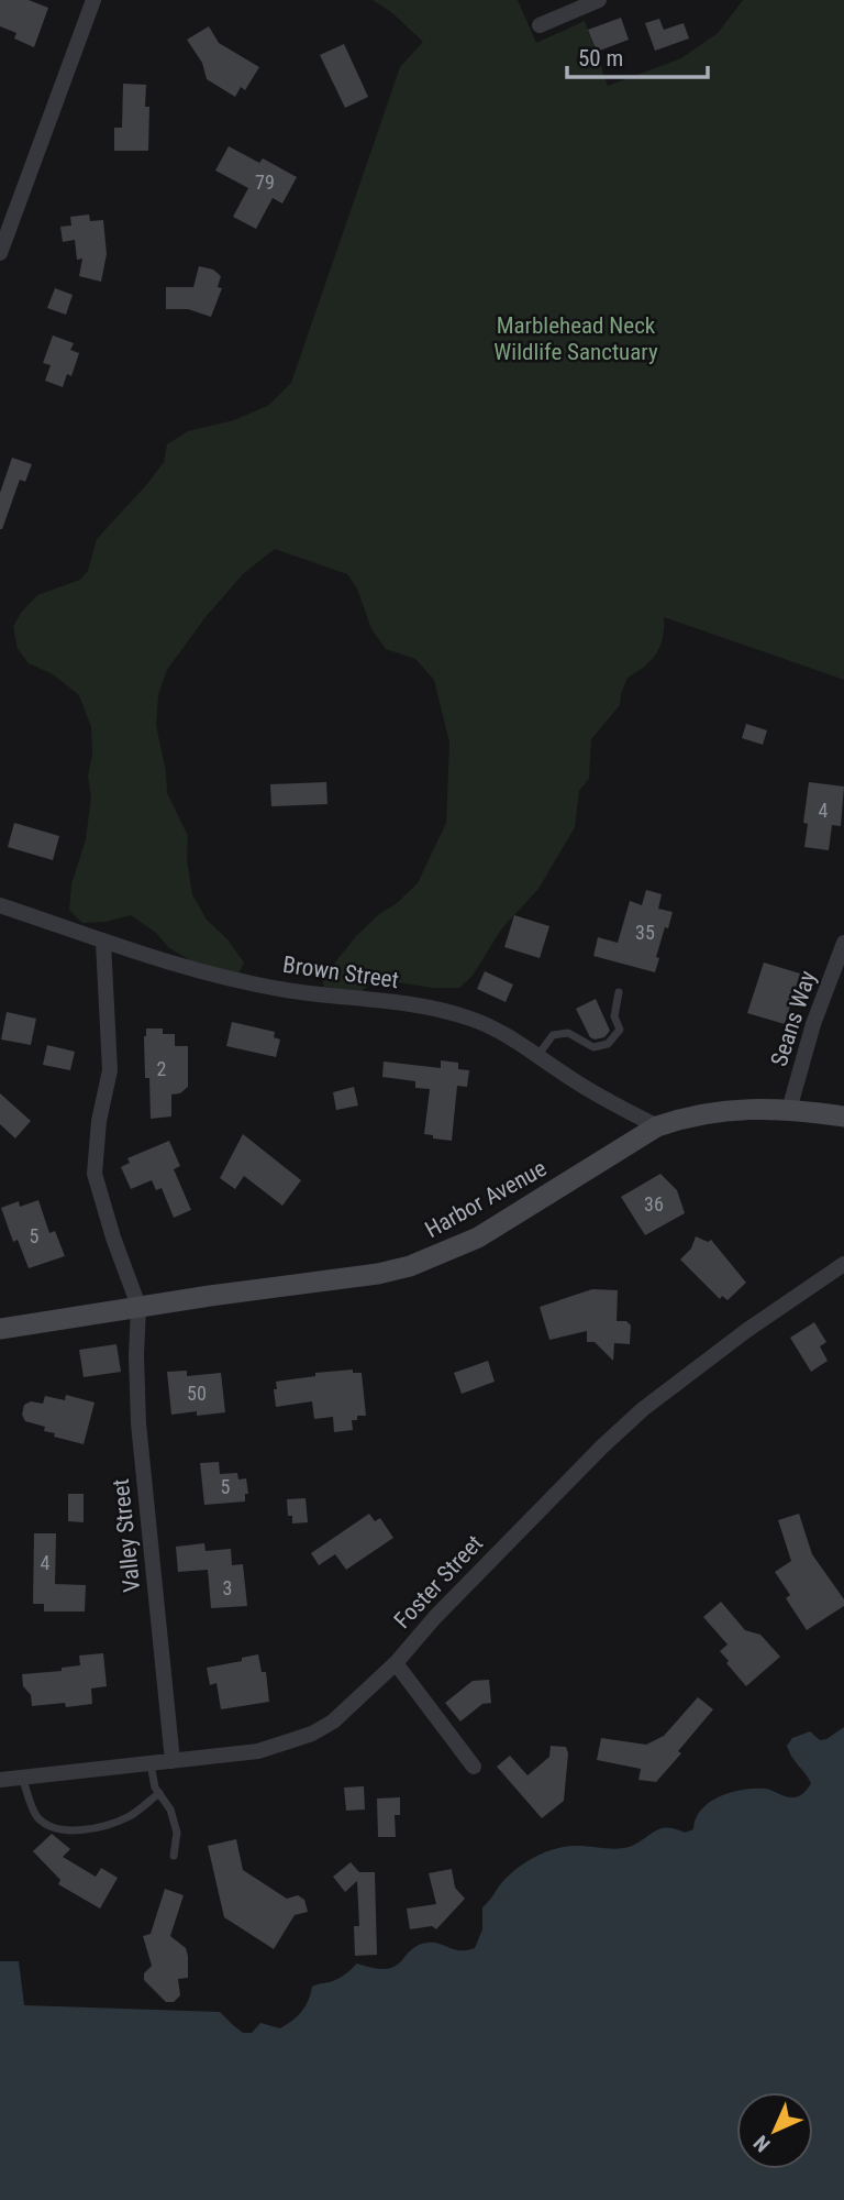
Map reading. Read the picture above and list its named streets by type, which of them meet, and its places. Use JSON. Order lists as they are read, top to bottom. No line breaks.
{"streets":{"main road":["Harbor Avenue"],"street":["Brown Street","Seans Way","Valley Street","Foster Street"]},"crossings":[["Brown Street","Harbor Avenue"],["Seans Way","Harbor Avenue"],["Harbor Avenue","Valley Street"],["Valley Street","Foster Street"]],"parks":["Marblehead Neck Wildlife Sanctuary"],"house_numbers":["79","4","35","2","36","5","50","5","4","3"],"scale_bar":"50 m","north":"bottom left"}
